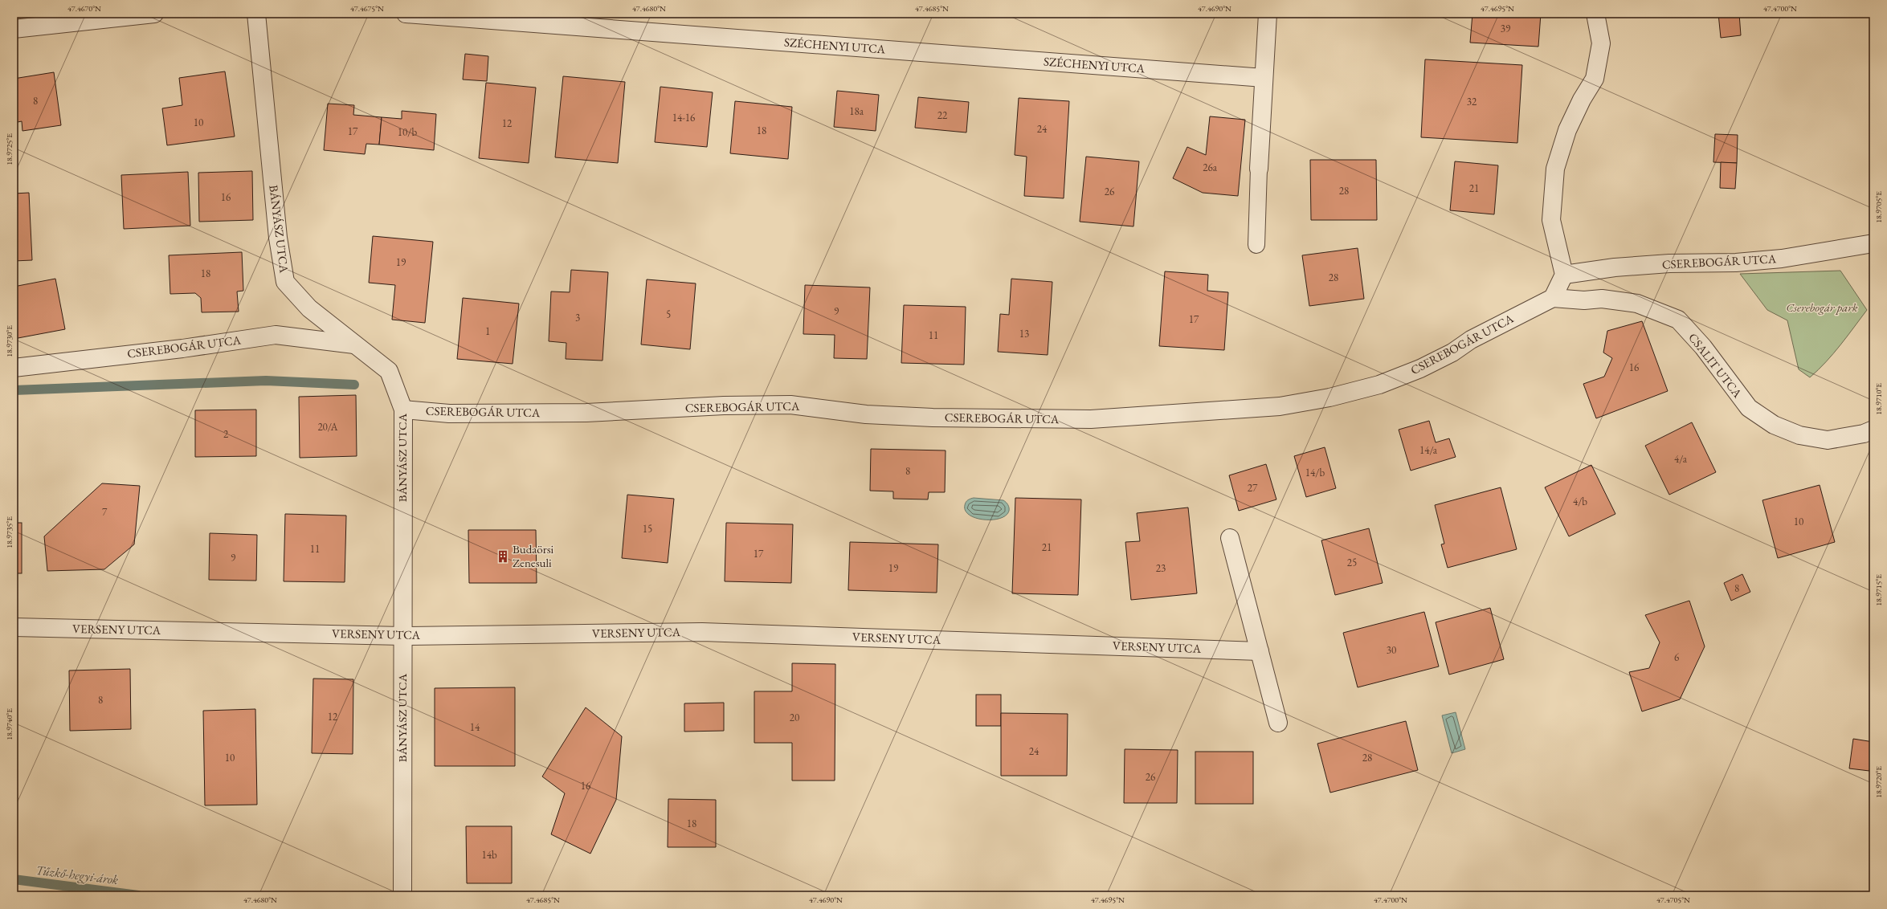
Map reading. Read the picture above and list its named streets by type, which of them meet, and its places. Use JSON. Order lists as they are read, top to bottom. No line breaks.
{"streets":{"street":["SZÉCHENYI UTCA","BÁNYÁSZ UTCA","CSEREBOGÁR UTCA","CSALIT UTCA","VERSENY UTCA"]},"crossings":[["BÁNYÁSZ UTCA","CSEREBOGÁR UTCA"],["BÁNYÁSZ UTCA","VERSENY UTCA"],["CSEREBOGÁR UTCA","CSALIT UTCA"]],"water":["Tűzkő-hegyi-árok"],"parks":["Cserebogár park"],"places":{"building":["Budaörsi Zenesuli"]},"house_numbers":["39","8","32","18a","22","14-16","10","12","24","18","17","10/b","26a","21","28","26","16","19","18","28","9","5","3","17","1","13","11","16","20/A","2","14/a","4/a","8","14/b","27","4/b","7","10","15","21","11","17","9","25","19","23","8","30","6","8","12","20","14","24","10","28","26","16","18","14b"],"coordinates":["47.4670°N","47.4675°N","47.4680°N","47.4685°N","47.4690°N","47.4695°N","47.4700°N","18.9725°E","18.9705°E","18.9730°E","18.9710°E","18.9735°E","18.9715°E","18.9740°E","18.9720°E","47.4705°N"]}
